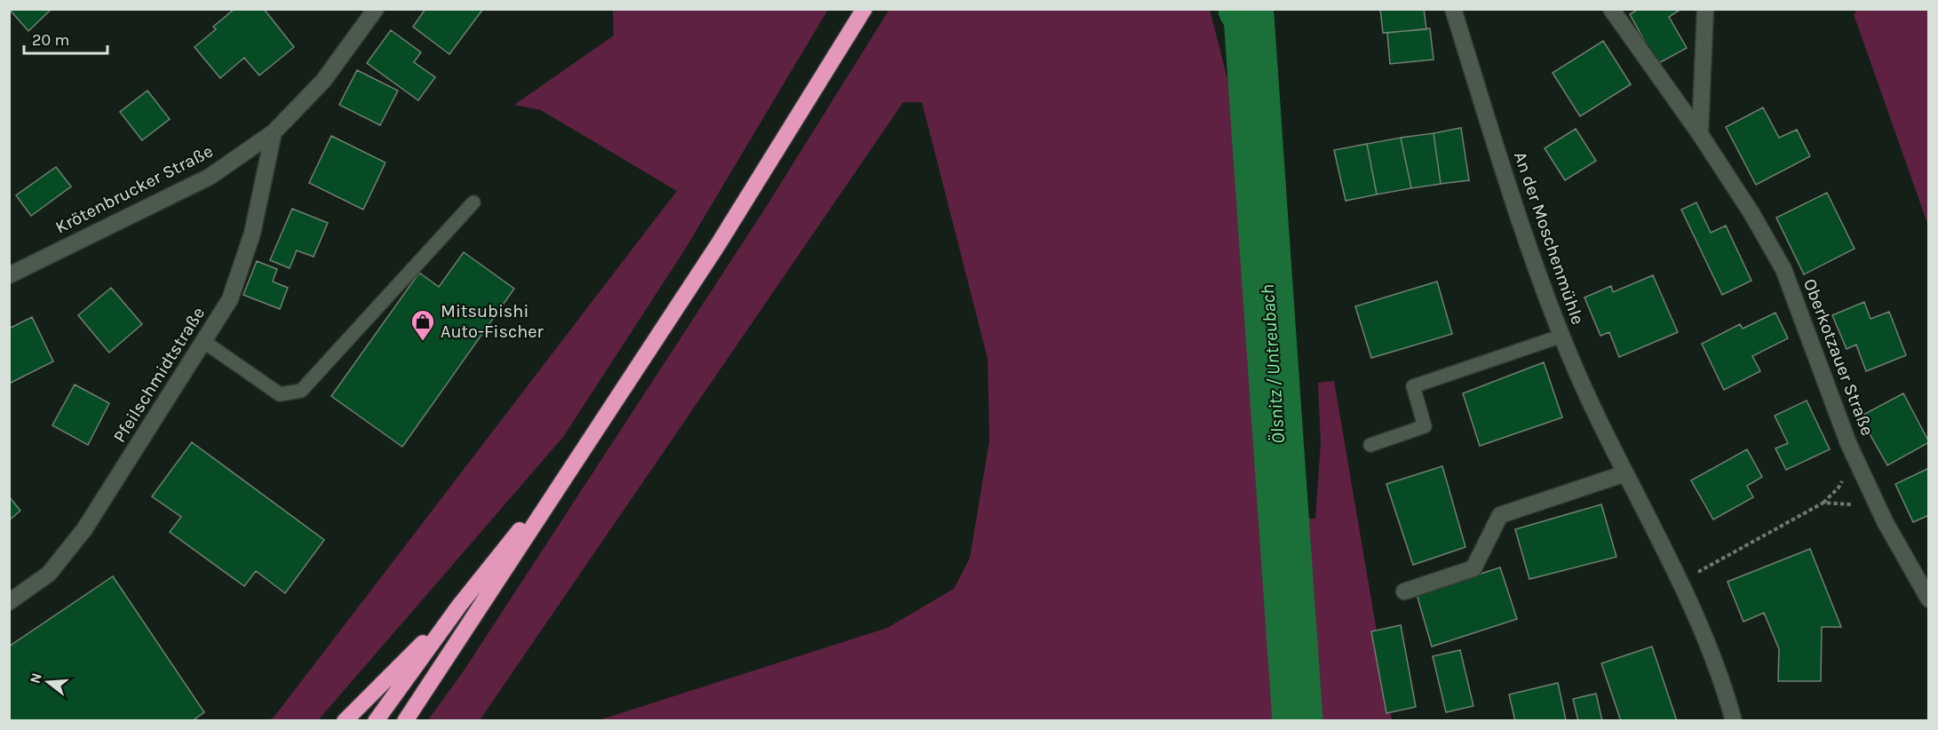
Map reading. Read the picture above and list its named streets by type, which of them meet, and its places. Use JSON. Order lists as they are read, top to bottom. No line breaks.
{"streets":{"street":["Krötenbrucker Straße","An der Moschenmühle","Oberkotzauer Straße","Pfeilschmidtstraße"]},"crossings":[["Krötenbrucker Straße","Pfeilschmidtstraße"]],"water":["Ölsnitz / Untreubach"],"places":{"shop":["Mitsubishi Auto-Fischer"]},"scale_bar":"20 m","north":"left"}
